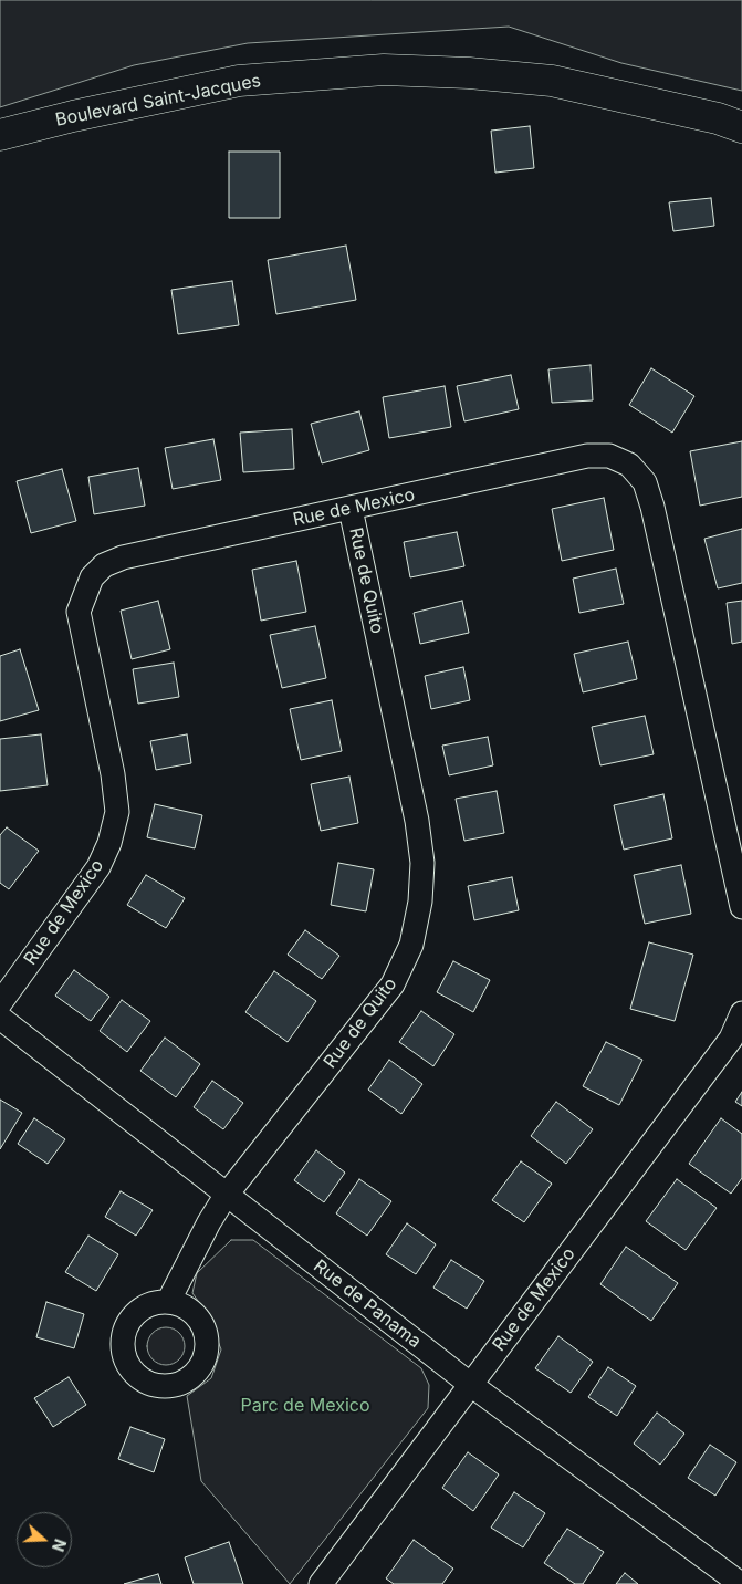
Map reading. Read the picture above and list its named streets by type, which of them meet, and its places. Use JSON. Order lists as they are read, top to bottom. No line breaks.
{"streets":{"street":["Boulevard Saint-Jacques","Rue de Mexico","Rue de Quito","Rue de Panama"]},"crossings":[["Rue de Mexico","Rue de Quito"],["Rue de Mexico","Rue de Panama"],["Rue de Quito","Rue de Panama"]],"parks":["Parc de Mexico"],"north":"right"}
